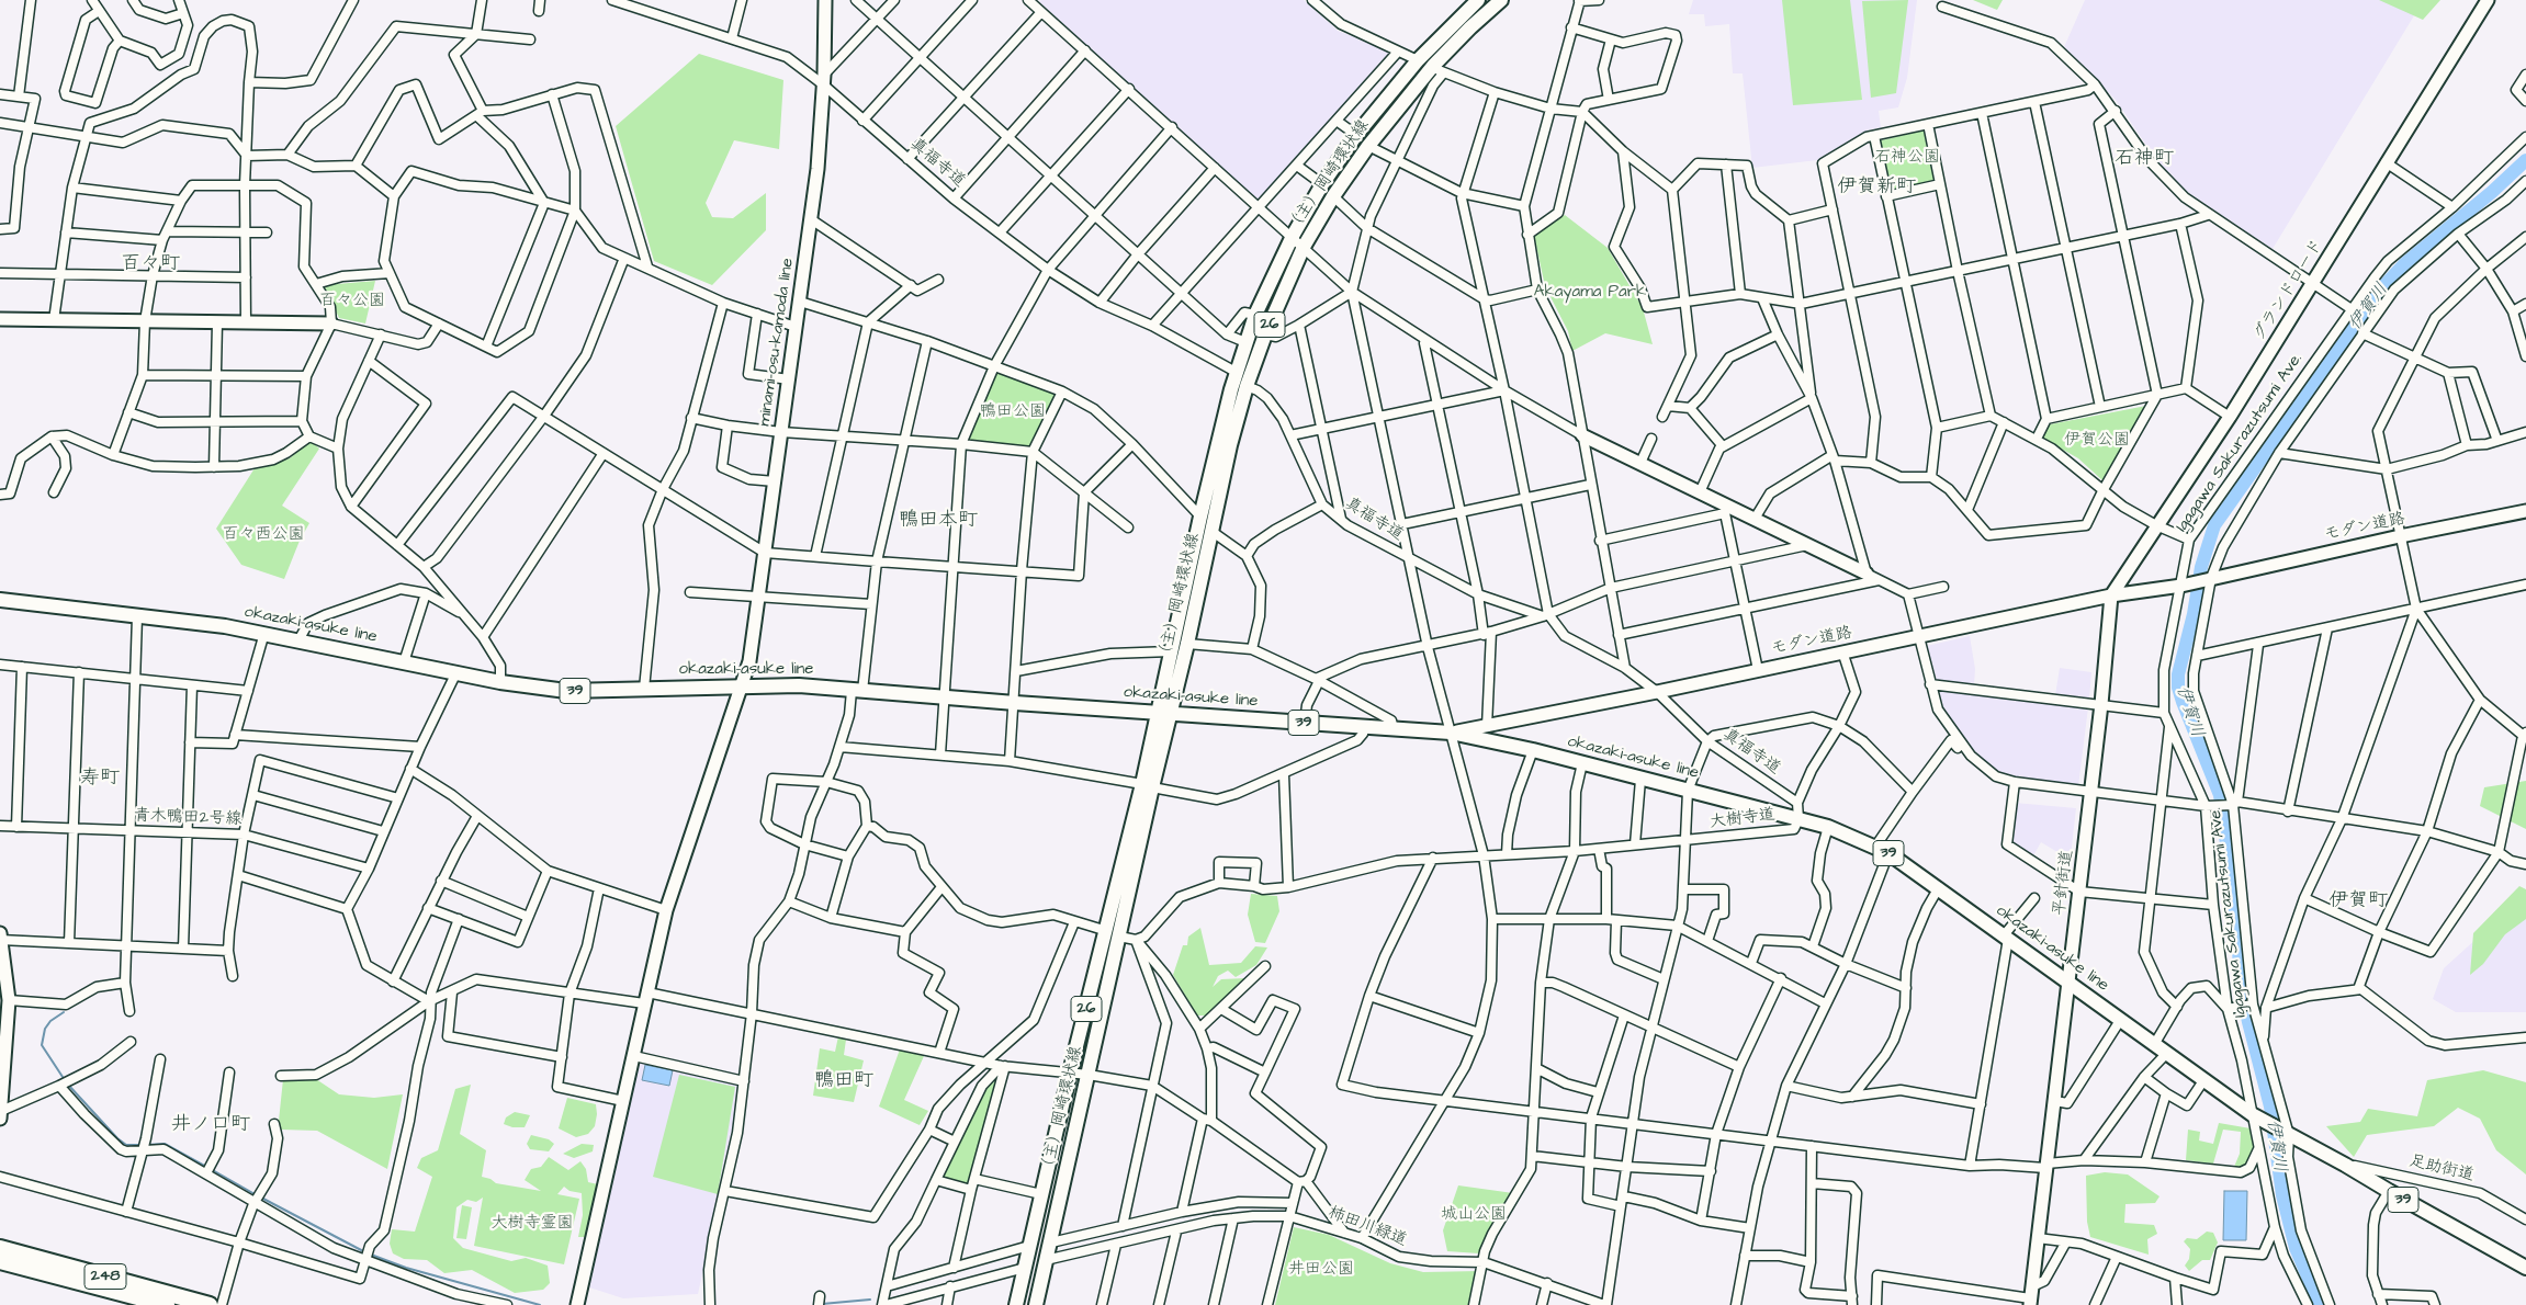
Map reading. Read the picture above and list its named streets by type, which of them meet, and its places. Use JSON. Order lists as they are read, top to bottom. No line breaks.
{"streets":{"highway":["248"],"main road":["（主）岡崎環状線","26","okazaki-asuke line","39"],"street":["真福寺道","グランドロード","minami-osu-kamoda line","Igagawa Sakurazutsumi Ave.","モダン道路","青木鴨田2号線","大樹寺道","平針街道","足助街道","柿田川緑道"]},"crossings":[["真福寺道","（主）岡崎環状線"],["真福寺道","minami-osu-kamoda line"],["真福寺道","モダン道路"],["（主）岡崎環状線","okazaki-asuke line"],["（主）岡崎環状線","柿田川緑道"],["グランドロード","モダン道路"],["グランドロード","平針街道"],["minami-osu-kamoda line","okazaki-asuke line"],["Igagawa Sakurazutsumi Ave.","モダン道路"],["Igagawa Sakurazutsumi Ave.","okazaki-asuke line"],["Igagawa Sakurazutsumi Ave.","39"],["モダン道路","okazaki-asuke line"],["モダン道路","平針街道"],["okazaki-asuke line","39"],["okazaki-asuke line","大樹寺道"],["okazaki-asuke line","平針街道"],["39","足助街道"]],"districts":["石神町","伊賀新町","百々町","鴨田本町","寿町","伊賀町","鴨田町","井ノ口町"],"water":["伊賀川"],"parks":["石神公園","Akayama Park","百々公園","鴨田公園","伊賀公園","百々西公園","城山公園","大樹寺霊園","井田公園"]}
